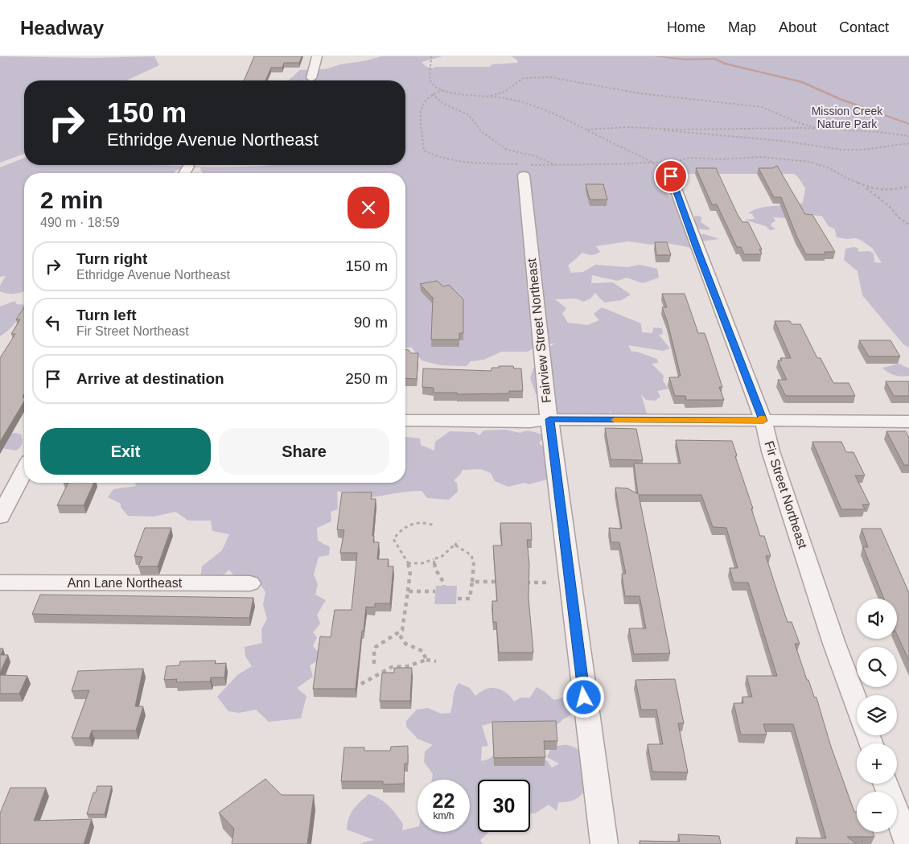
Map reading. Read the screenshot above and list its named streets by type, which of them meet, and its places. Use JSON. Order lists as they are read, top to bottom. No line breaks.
{"streets":{"street":["Fairview Street Northeast","Fir Street Northeast","Ann Lane Northeast"]},"parks":["Mission Creek Nature Park"],"page":{"header":"Headway","nav":["Home","Map","About","Contact"],"turn":["150 m","Ethridge Avenue Northeast"],"heading":["2 min","490 m · 18:59"],"list":[{"name":"Turn right","note":"Ethridge Avenue Northeast","value":"150 m"},{"name":"Turn left","note":"Fir Street Northeast","value":"90 m"},{"name":"Arrive at destination","value":"250 m"}],"buttons":["Exit","Share"],"map_buttons":["+","−"],"speed":"22 km/h","limit":"30"}}
